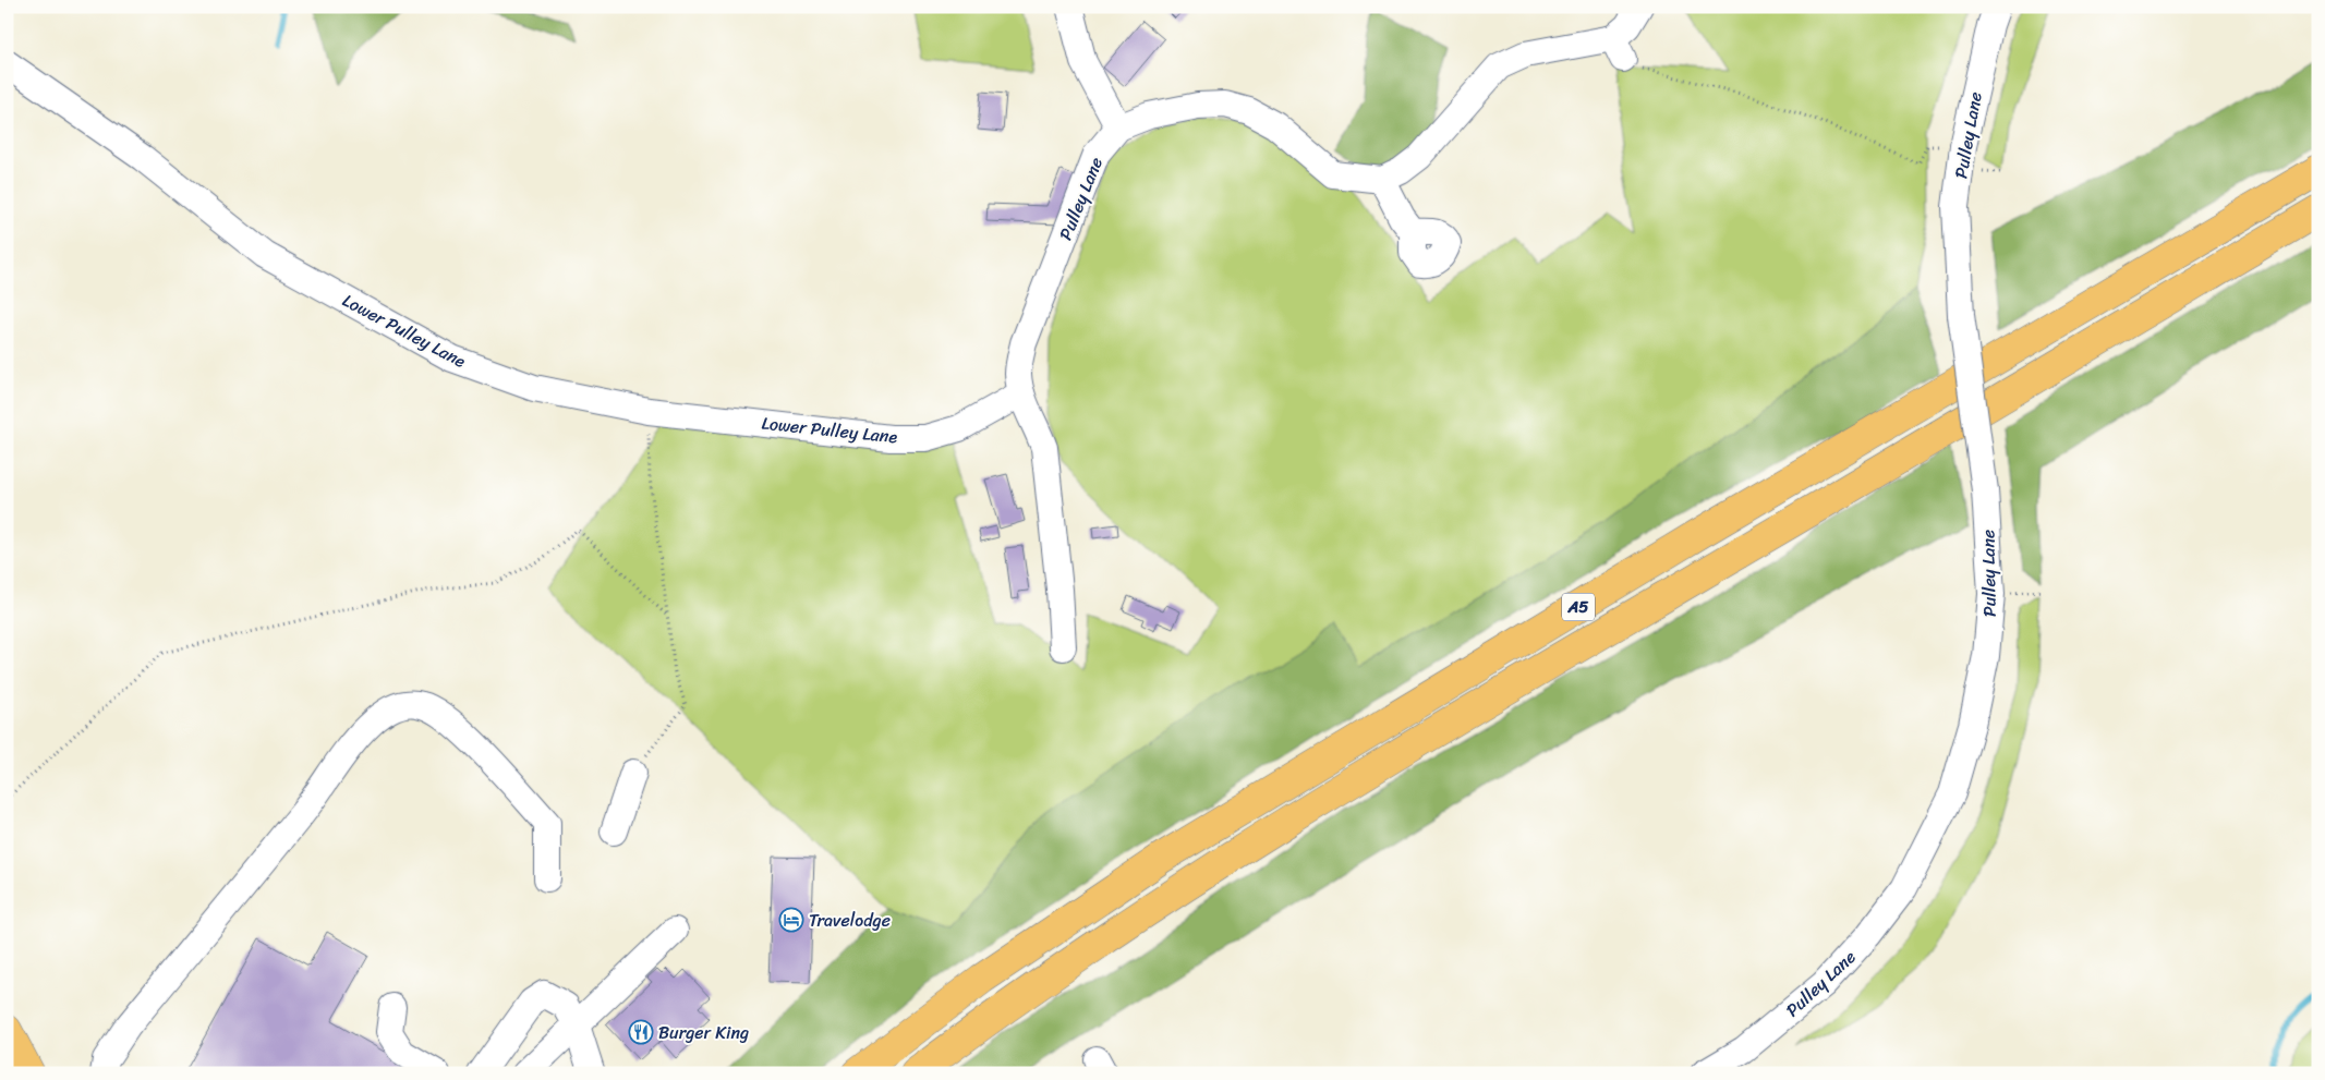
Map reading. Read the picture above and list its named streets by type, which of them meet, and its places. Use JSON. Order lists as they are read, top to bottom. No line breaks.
{"streets":{"highway":["A5"],"street":["Pulley Lane","Lower Pulley Lane"]},"crossings":[["Pulley Lane","Lower Pulley Lane"]],"places":{"hotel":["Travelodge"],"restaurant":["Burger King"]}}
